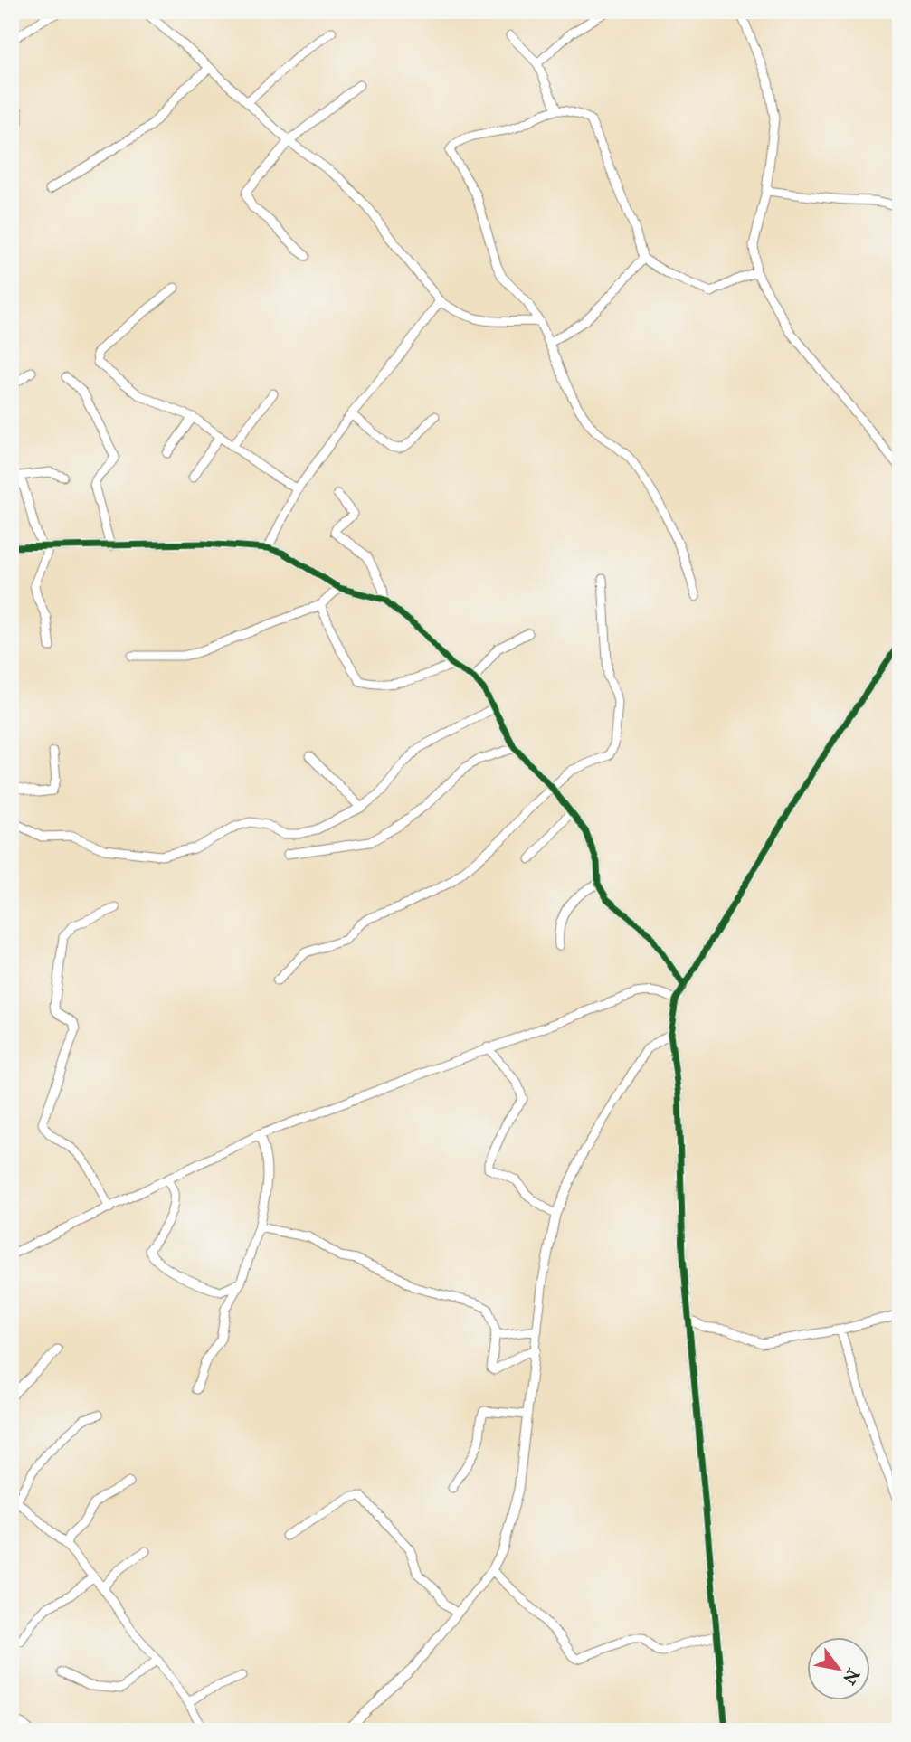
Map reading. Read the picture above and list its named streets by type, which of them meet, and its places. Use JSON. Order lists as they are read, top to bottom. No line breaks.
{"north":"bottom right"}
